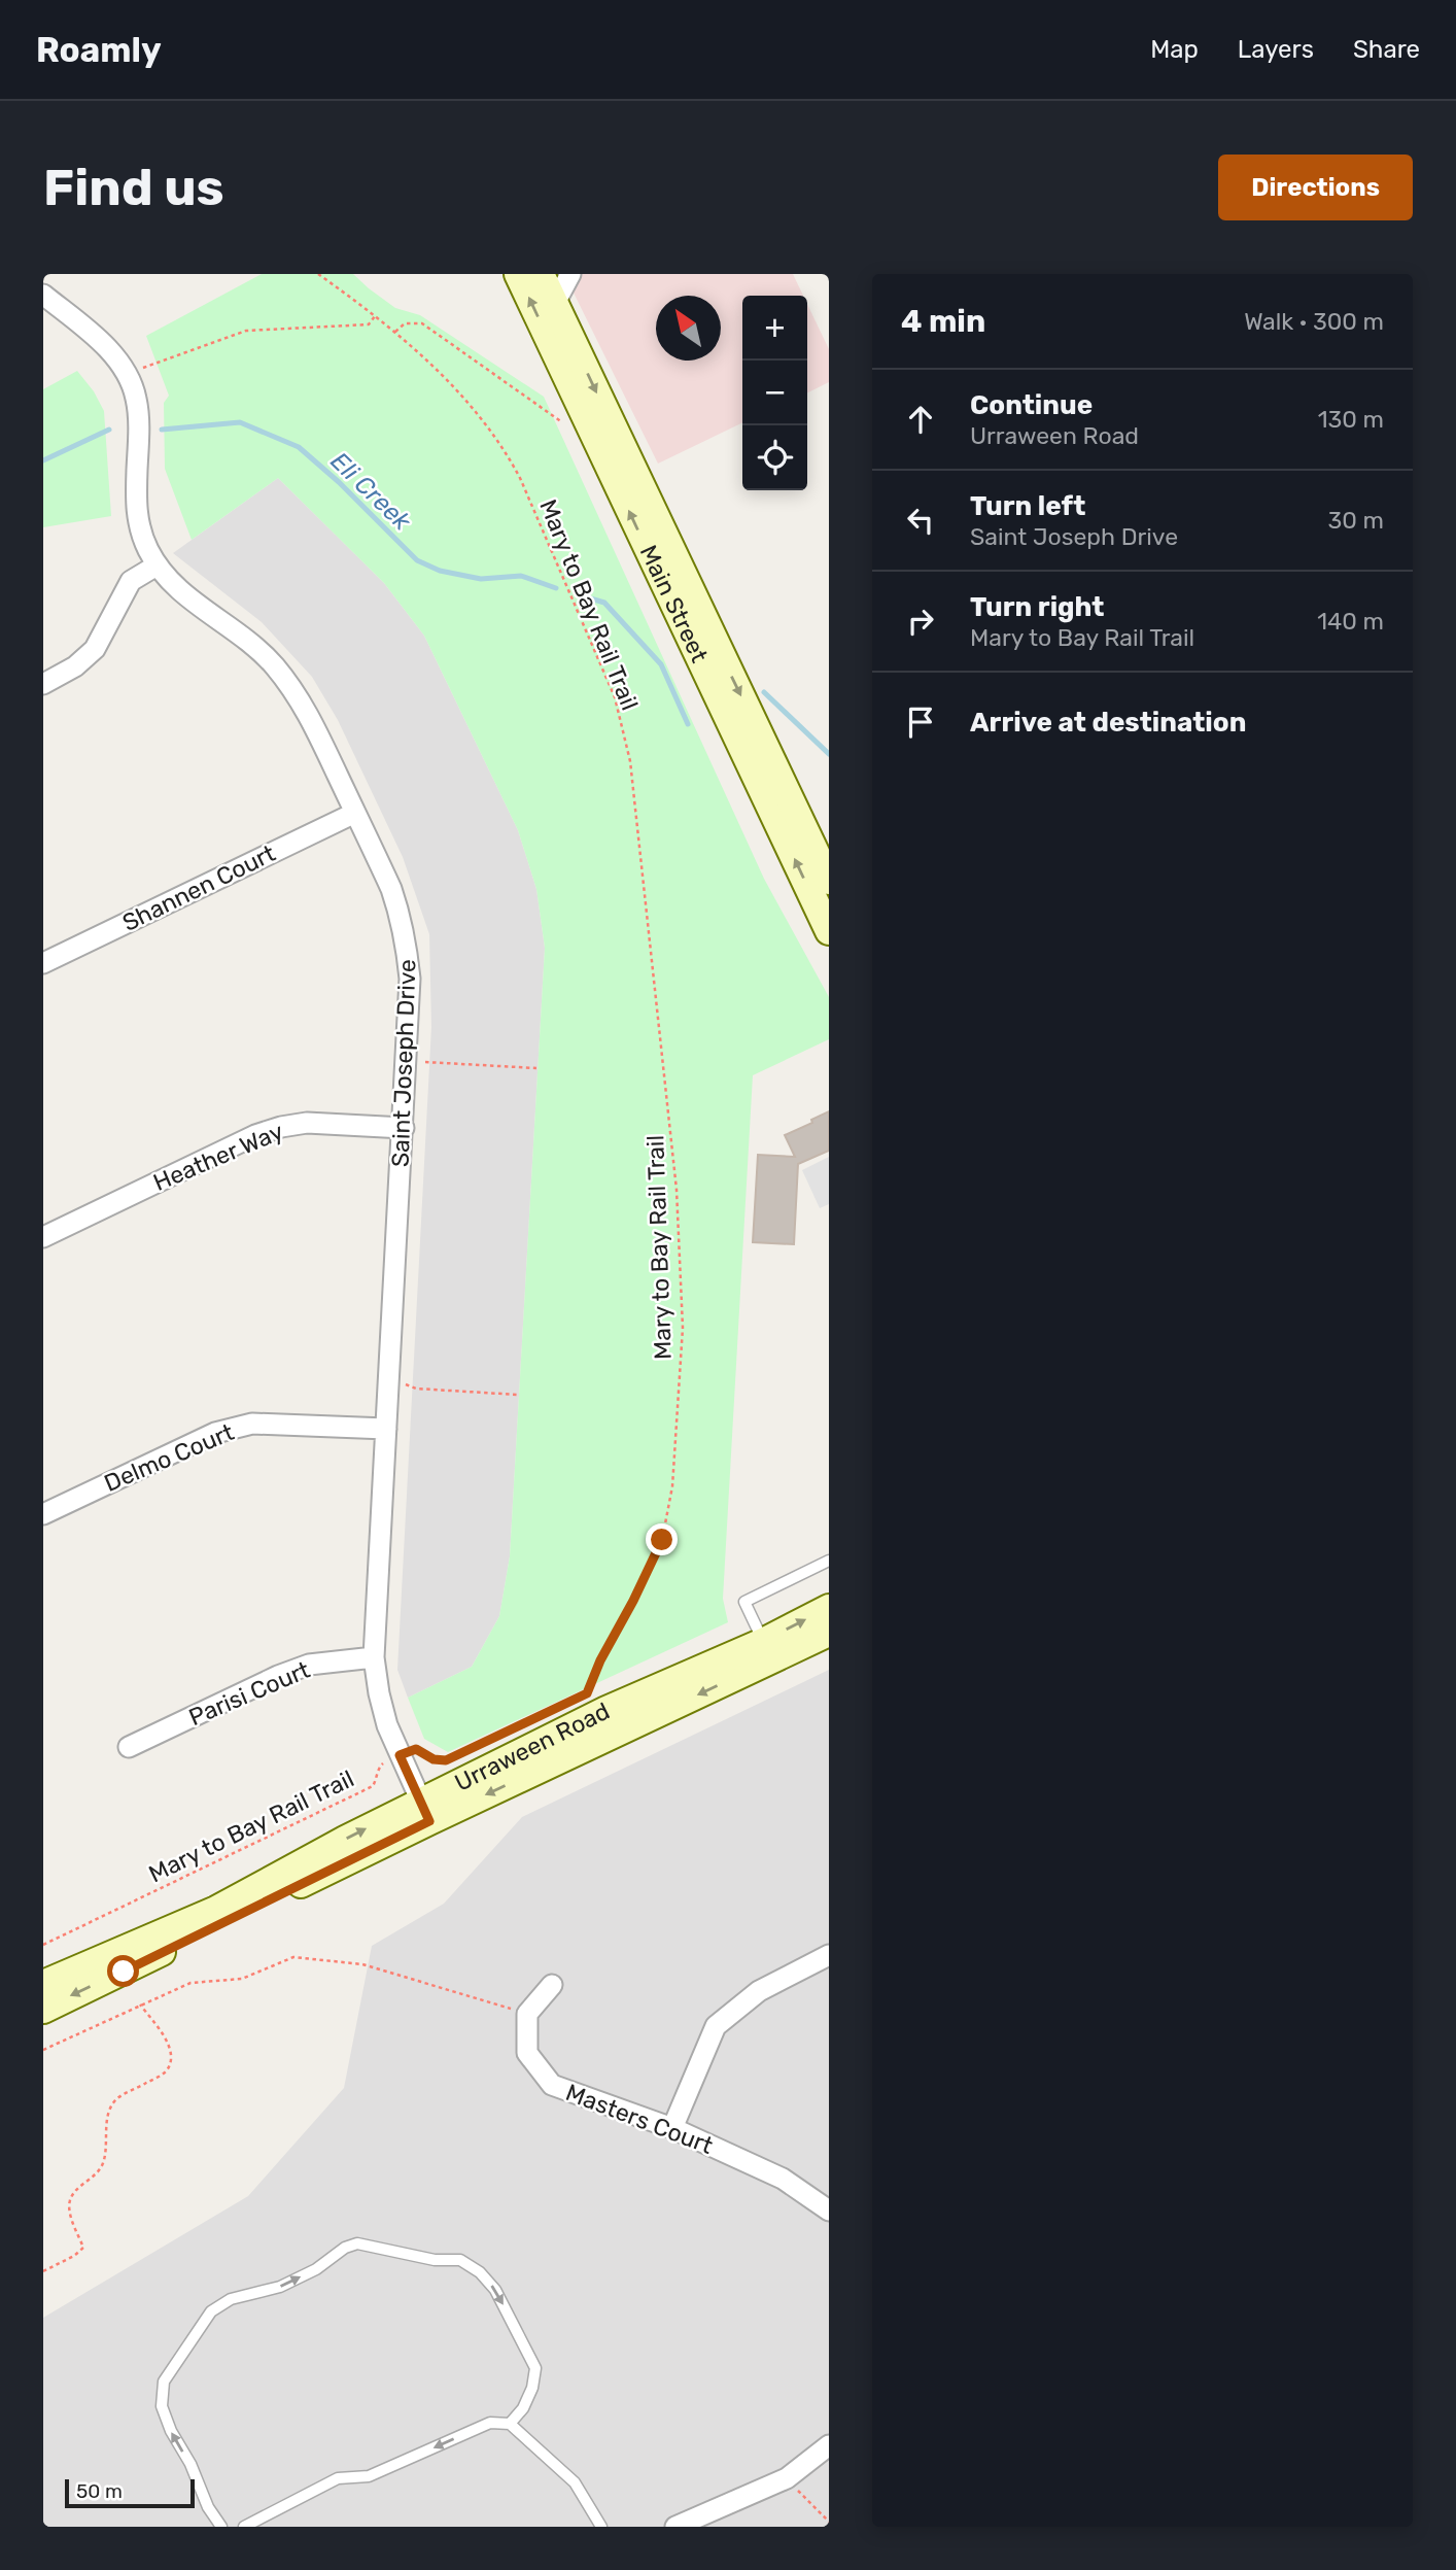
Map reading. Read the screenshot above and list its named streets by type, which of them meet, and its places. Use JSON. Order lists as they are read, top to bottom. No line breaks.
{"streets":{"main road":["Main Street","Urraween Road"],"street":["Shannen Court","Saint Joseph Drive","Heather Way","Delmo Court","Parisi Court","Masters Court"],"path":["Mary to Bay Rail Trail"]},"crossings":[["Mary to Bay Rail Trail","Saint Joseph Drive"],["Shannen Court","Saint Joseph Drive"],["Saint Joseph Drive","Heather Way"],["Saint Joseph Drive","Delmo Court"],["Saint Joseph Drive","Parisi Court"],["Saint Joseph Drive","Urraween Road"]],"water":["Eli Creek"],"scale_bar":"50 m","north":"top left","page":{"header":"Roamly","nav":["Map","Layers","Share"],"buttons":"Directions","title":"Find us","heading":["4 min","Walk · 300 m"],"map_buttons":["+","−"],"list":[["Continue","Urraween Road","130 m"],["Turn left","Saint Joseph Drive","30 m"],["Turn right","Mary to Bay Rail Trail","140 m"],"Arrive at destination"],"scale":"50 m"}}
